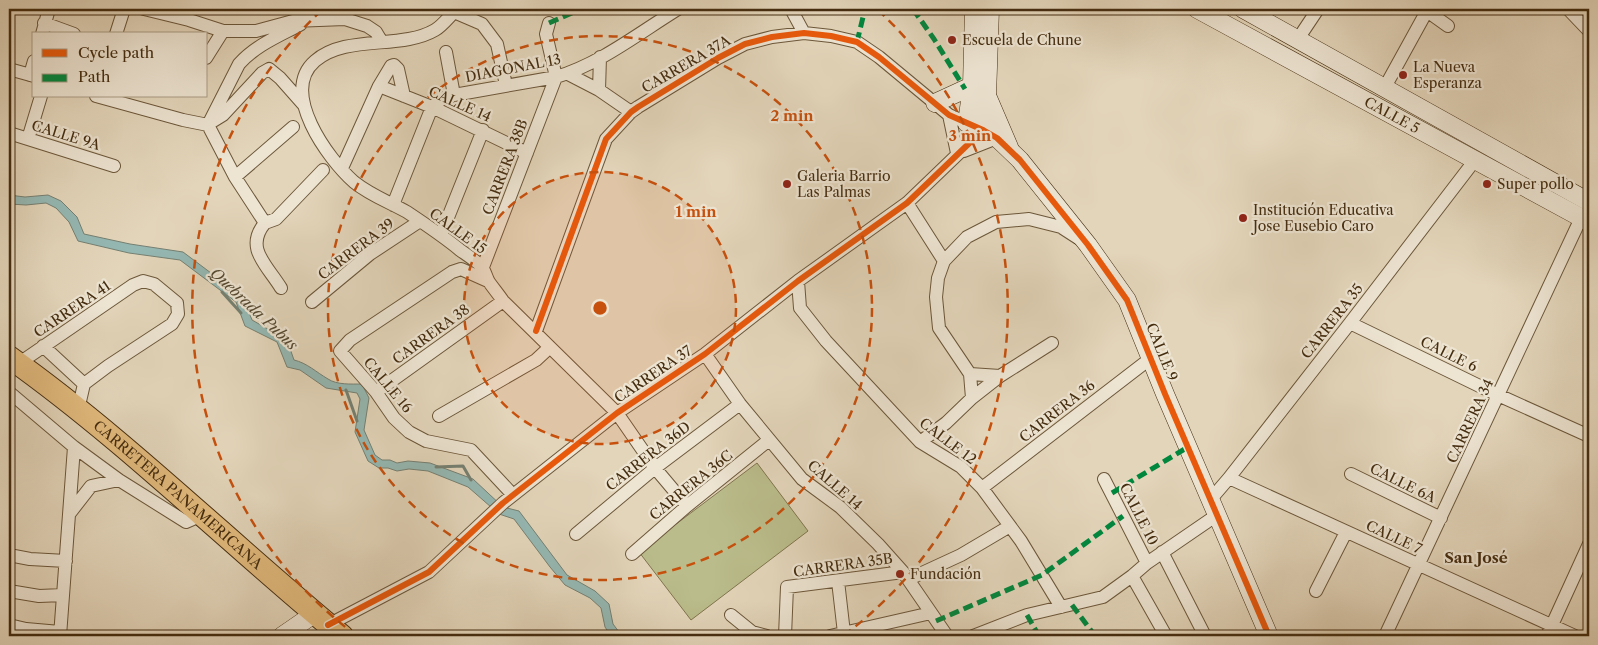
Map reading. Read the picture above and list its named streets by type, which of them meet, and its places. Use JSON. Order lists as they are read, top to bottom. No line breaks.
{"streets":{"highway":["CARRETERA PANAMERICANA"],"street":["CARRERA 37A","DIAGONAL 13","CALLE 14","CALLE 5","CALLE 9A","CARRERA 38B","CALLE 15","CARRERA 39","CARRERA 41","CARRERA 35","CARRERA 38","CALLE 9","CALLE 6","CARRERA 37","CALLE 16","CARRERA 36","CARRERA 34","CALLE 12","CARRERA 36D","CALLE 6A","CARRERA 36C","CALLE 10","CALLE 7","CARRERA 35B"]},"crossings":[["CARRERA 37A","CALLE 15"],["CARRERA 37A","CALLE 9"],["CARRERA 37A","CARRERA 37"],["DIAGONAL 13","CALLE 14"],["DIAGONAL 13","CARRERA 38B"],["CALLE 14","CARRERA 38B"],["CALLE 14","CARRERA 37"],["CALLE 14","CARRERA 36D"],["CALLE 14","CARRERA 36C"],["CALLE 14","CARRERA 35B"],["CALLE 5","CARRERA 35"],["CALLE 5","CARRERA 34"],["CARRERA 38B","CALLE 15"],["CALLE 15","CARRERA 39"],["CALLE 15","CARRERA 38"],["CALLE 15","CARRERA 37"],["CALLE 15","CALLE 16"],["CALLE 15","CARRERA 36D"],["CALLE 15","CARRERA 36C"],["CARRERA 41","CARRETERA PANAMERICANA"],["CARRERA 35","CALLE 9"],["CARRERA 35","CALLE 6"],["CARRERA 35","CALLE 12"],["CARRERA 35","CALLE 10"],["CARRERA 35","CALLE 7"],["CARRERA 38","CALLE 16"],["CALLE 9","CARRERA 37"],["CALLE 9","CARRERA 36"],["CALLE 6","CARRERA 34"],["CARRERA 37","CALLE 16"],["CARRERA 37","CALLE 12"],["CARRERA 37","CARRETERA PANAMERICANA"],["CARRERA 36","CALLE 12"],["CARRERA 34","CALLE 6A"],["CARRERA 34","CALLE 7"],["CALLE 12","CARRERA 35B"]],"districts":["San José"],"water":["Quebrada Pubus"],"places":["Escuela de Chune","La Nueva Esperanza","Galeria Barrio Las Palmas","Super pollo","Institución Educativa Jose Eusebio Caro","Fundación"],"legend":["Cycle path","Path"],"rings":["2 min","3 min","1 min"]}
